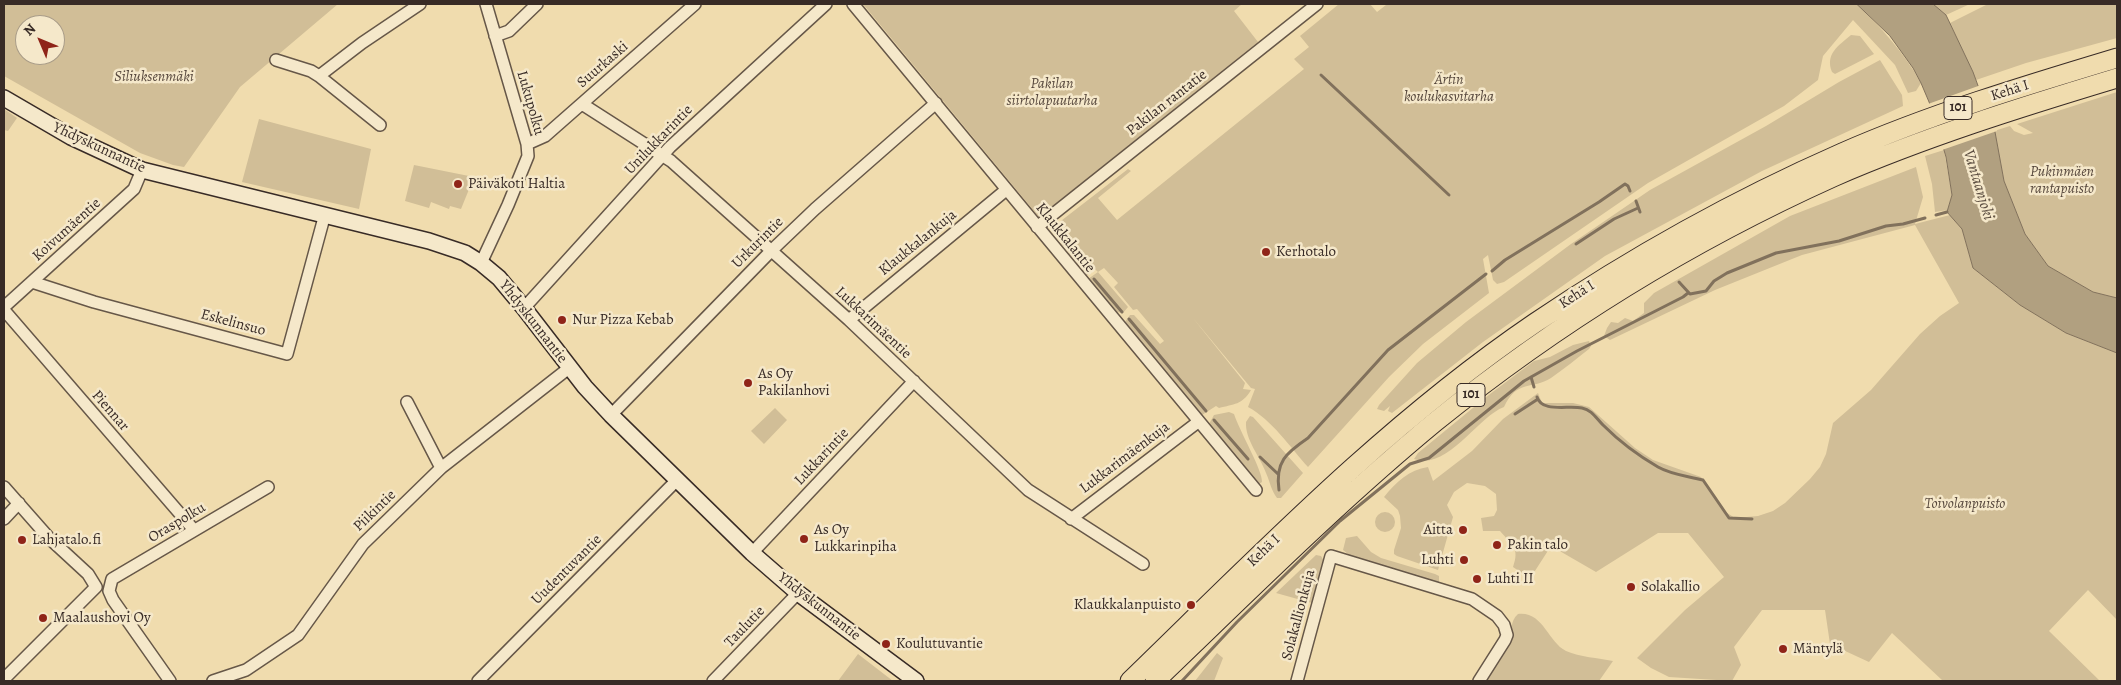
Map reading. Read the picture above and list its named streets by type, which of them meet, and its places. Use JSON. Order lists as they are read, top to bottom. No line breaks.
{"streets":{"highway":["Kehä I","101"],"main road":["Yhdyskunnantie"],"street":["Suurkaski","Lukupolku","Pakilan rantatie","Unilukkarintie","Koivumäentie","Klaukkalantie","Urkurintie","Klaukkalankuja","Eskelinsuo","Lukkarimäentie","Piennar","Lukkarintie","Lukkarimäenkuja","Piikintie","Oraspolku","Uudentuvantie","Solakallionkuja","Taulutie"]},"crossings":[["Suurkaski","Lukupolku"],["Suurkaski","Lukkarimäentie"],["Lukupolku","Yhdyskunnantie"],["Pakilan rantatie","Klaukkalantie"],["Unilukkarintie","Yhdyskunnantie"],["Unilukkarintie","Lukkarimäentie"],["Yhdyskunnantie","Koivumäentie"],["Yhdyskunnantie","Urkurintie"],["Yhdyskunnantie","Eskelinsuo"],["Yhdyskunnantie","Lukkarintie"],["Yhdyskunnantie","Piikintie"],["Yhdyskunnantie","Uudentuvantie"],["Yhdyskunnantie","Taulutie"],["Koivumäentie","Eskelinsuo"],["Koivumäentie","Piennar"],["Klaukkalantie","Urkurintie"],["Klaukkalantie","Klaukkalankuja"],["Klaukkalantie","Lukkarimäenkuja"],["Urkurintie","Lukkarimäentie"],["Klaukkalankuja","Lukkarimäentie"],["Lukkarimäentie","Lukkarintie"],["Lukkarimäentie","Lukkarimäenkuja"],["Piennar","Oraspolku"]],"water":["Vantaanjoki"],"parks":["Siliuksenmäki","Ärtin koulukasvitarha","Pakilan siirtolapuutarha","Pukinmäen rantapuisto","Toivolanpuisto"],"places":["Päiväkoti Haltia","Kerhotalo","Nur Pizza Kebab","As Oy Pakilanhovi","Aitta","As Oy Lukkarinpiha","Lahjatalo.fi","Pakin talo","Luhti","Luhti II","Solakallio","Klaukkalanpuisto","Maalaushovi Oy","Koulutuvantie","Mäntylä"],"north":"top left"}
